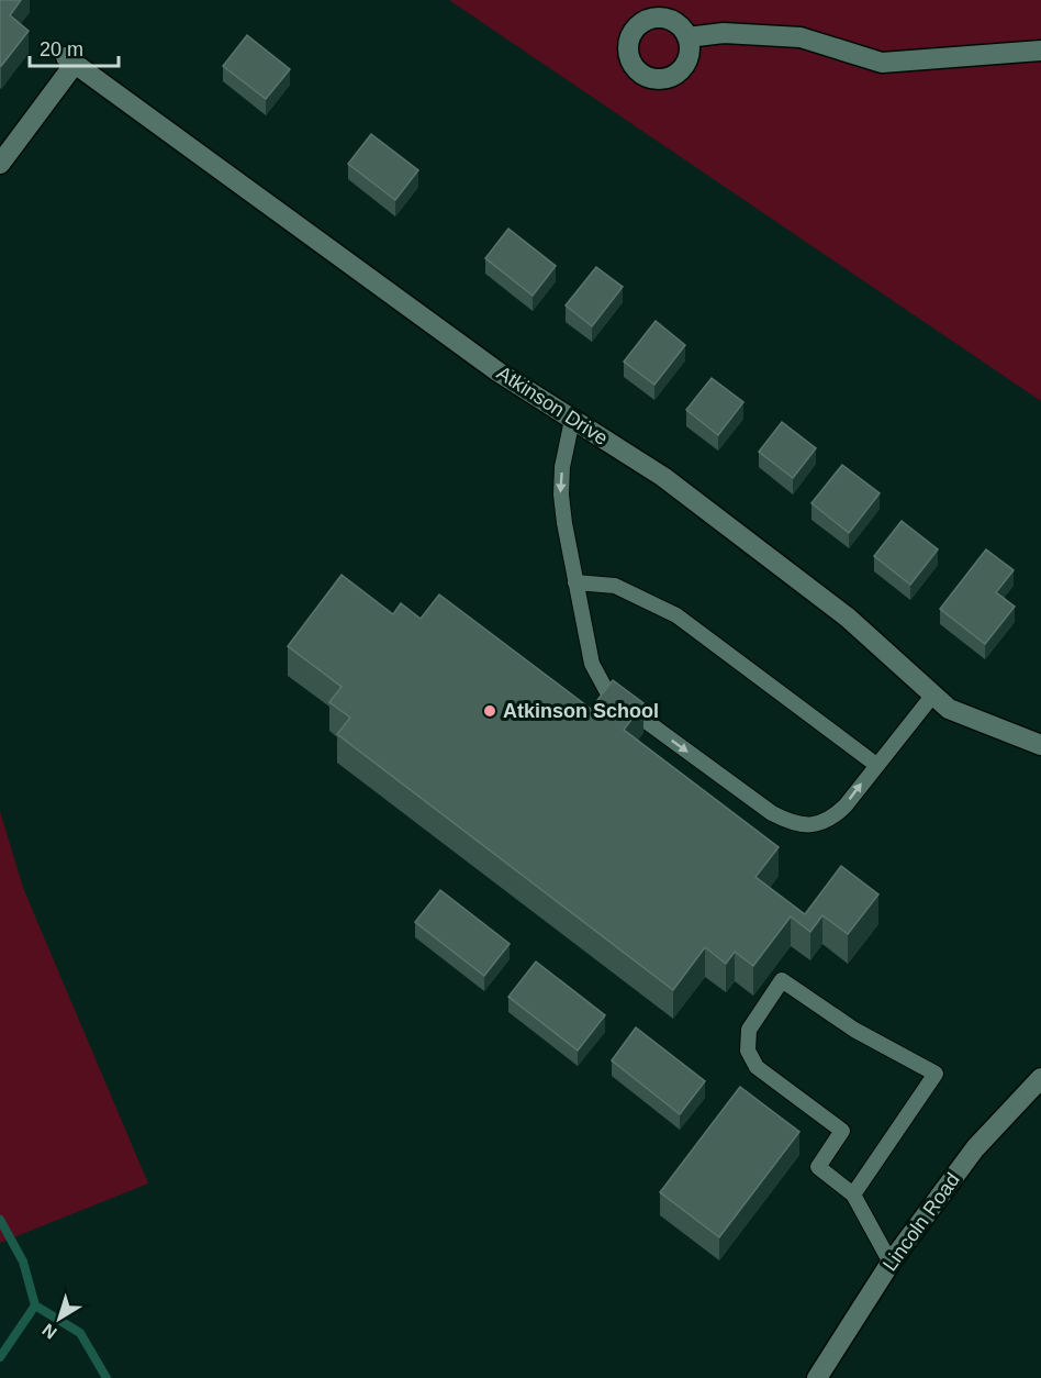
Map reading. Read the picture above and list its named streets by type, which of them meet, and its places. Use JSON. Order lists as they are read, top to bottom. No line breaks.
{"streets":{"street":["Atkinson Drive","Lincoln Road"]},"places":["Atkinson School"],"scale_bar":"20 m","north":"bottom left"}
